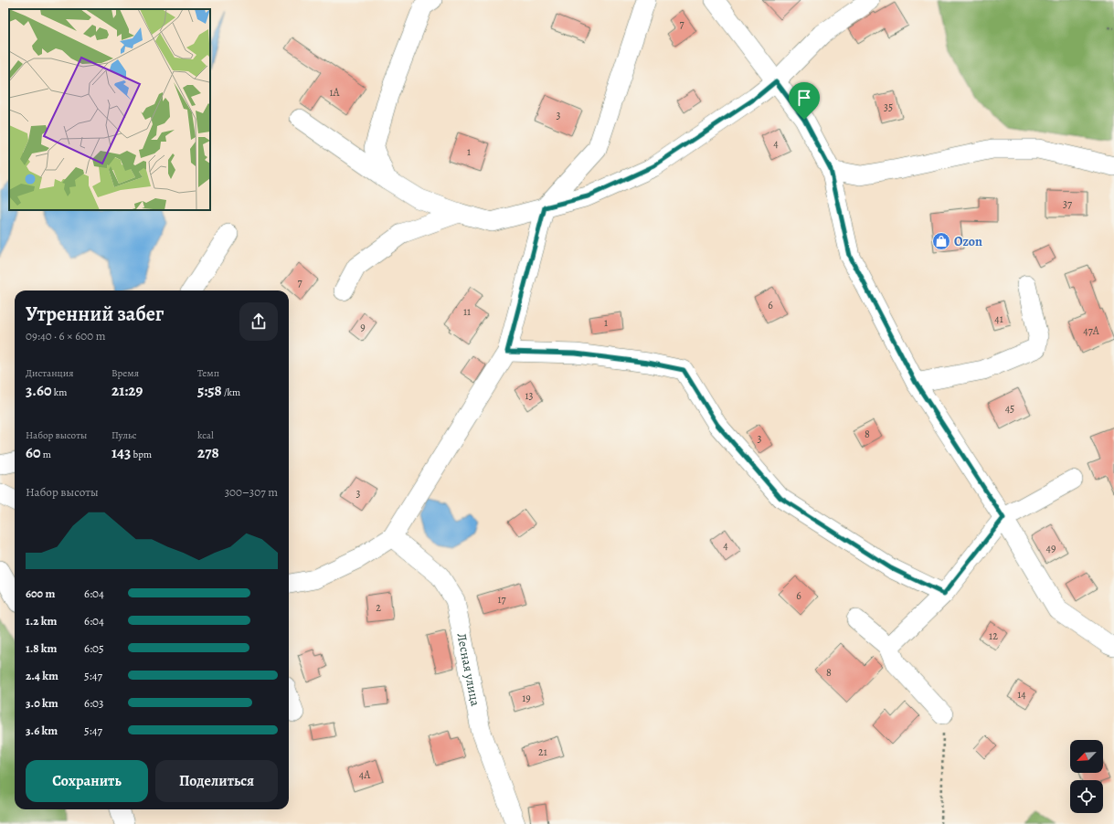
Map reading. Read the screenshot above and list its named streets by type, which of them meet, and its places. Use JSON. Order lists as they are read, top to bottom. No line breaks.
{"streets":{"street":["Лесная улица"]},"places":{"shop":["Ozon"]},"house_numbers":["7","1А","35","3","4","1","37","7","6","11","41","1","9","47А","13","45","8","3","3","4","49","6","17","2","12","8","14","19","21","4А"],"north":"bottom left","page":{"heading":["Утренний забег","09:40 · 6 × 600 m"],"stats":[["Дистанция","3.60 km"],["Время","21:29"],["Темп","5:58 /km"],["Набор высоты","60 m"],["Пульс","143 bpm"],["kcal","278"]],"chart":["Набор высоты","300–307 m"],"list":[{"name":"600 m","note":"6:04"},{"name":"1.2 km","note":"6:04"},{"name":"1.8 km","note":"6:05"},{"name":"2.4 km","note":"5:47"},{"name":"3.0 km","note":"6:03"},{"name":"3.6 km","note":"5:47"}],"buttons":["Сохранить","Поделиться"]}}
